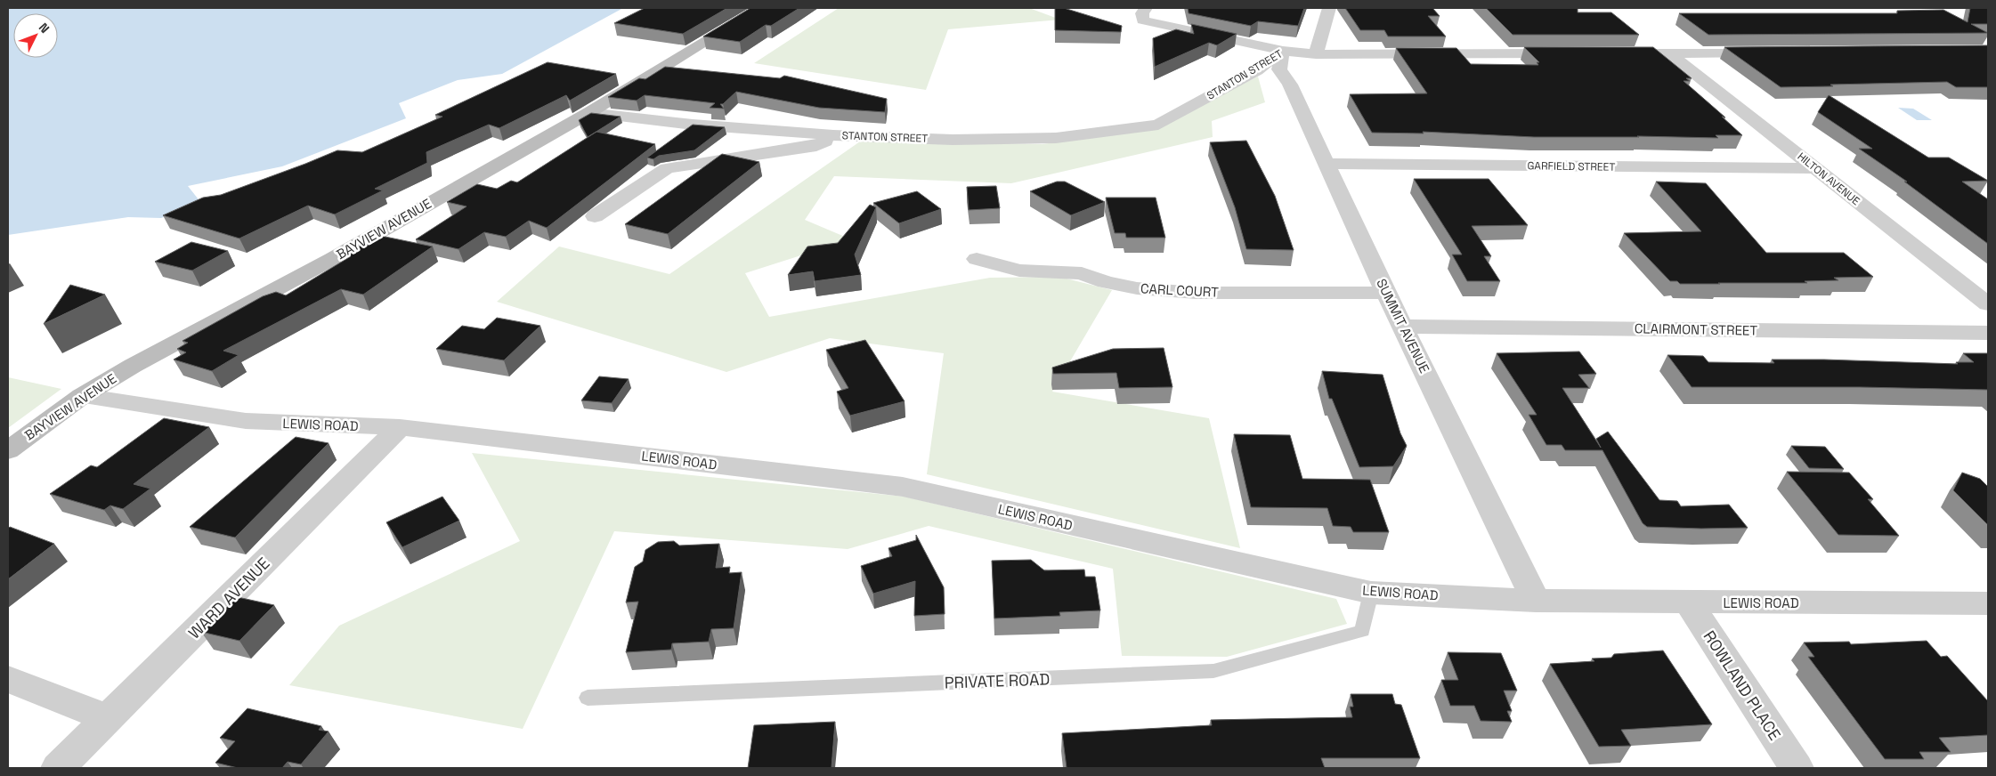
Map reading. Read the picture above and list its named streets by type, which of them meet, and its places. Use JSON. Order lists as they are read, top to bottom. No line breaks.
{"streets":{"main road":["BAYVIEW AVENUE"],"street":["STANTON STREET","GARFIELD STREET","HILTON AVENUE","CARL COURT","SUMMIT AVENUE","CLAIRMONT STREET","LEWIS ROAD","WARD AVENUE","ROWLAND PLACE"],"lane":["PRIVATE ROAD"]},"crossings":[["STANTON STREET","BAYVIEW AVENUE"],["STANTON STREET","SUMMIT AVENUE"],["GARFIELD STREET","HILTON AVENUE"],["GARFIELD STREET","SUMMIT AVENUE"],["BAYVIEW AVENUE","LEWIS ROAD"],["CARL COURT","SUMMIT AVENUE"],["SUMMIT AVENUE","CLAIRMONT STREET"],["SUMMIT AVENUE","LEWIS ROAD"],["LEWIS ROAD","WARD AVENUE"],["LEWIS ROAD","PRIVATE ROAD"],["LEWIS ROAD","ROWLAND PLACE"]],"north":"top right"}
